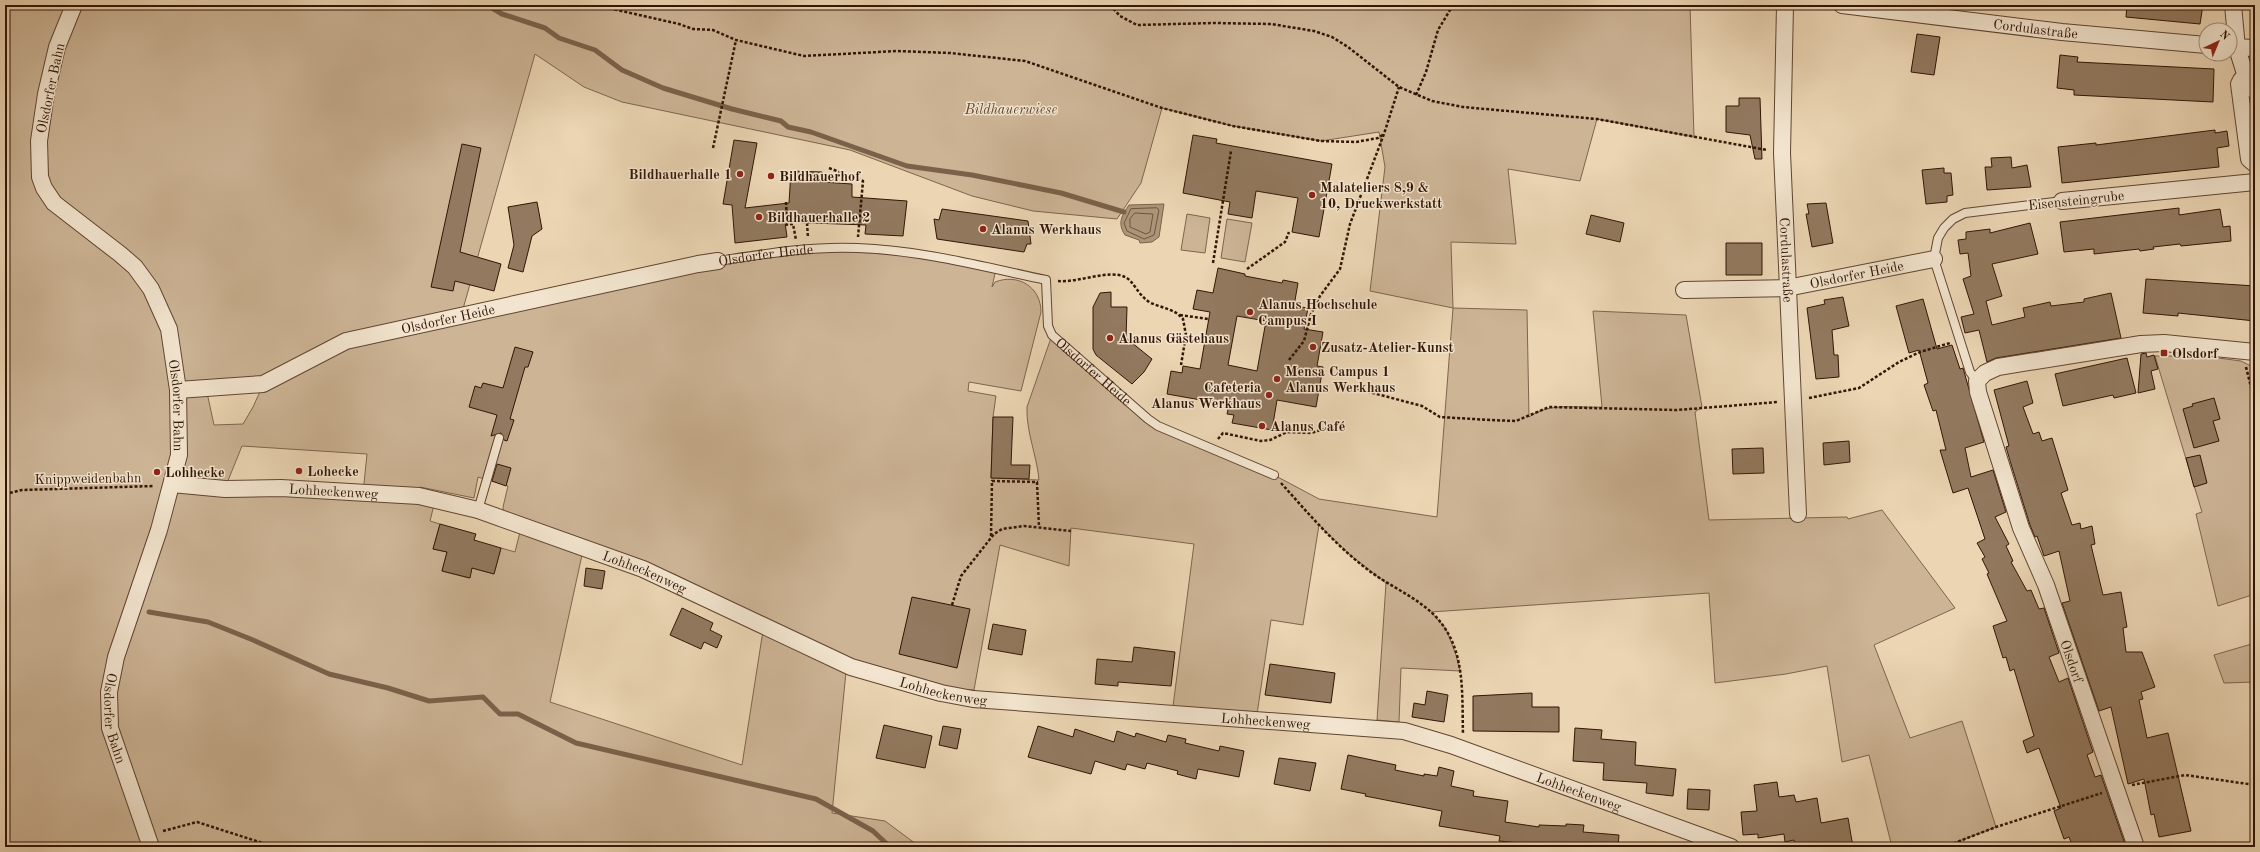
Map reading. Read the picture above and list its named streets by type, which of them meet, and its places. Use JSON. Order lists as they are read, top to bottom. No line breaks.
{"streets":{"street":["Cordulastraße","Olsdorfer Bahn","Eisensteingrube","Olsdorfer Heide","Lohheckenweg","Olsdorf"],"path":["Knippweidenbahn"]},"crossings":[["Cordulastraße","Olsdorfer Heide"],["Olsdorfer Bahn","Olsdorfer Heide"],["Olsdorfer Bahn","Knippweidenbahn"],["Olsdorfer Bahn","Lohheckenweg"],["Eisensteingrube","Olsdorfer Heide"],["Knippweidenbahn","Lohheckenweg"]],"parks":["Bildhauerwiese"],"places":{"other":["Bildhauerhalle 1","Bildhauerhof","Malateliers 8,9 & 10, Druckwerkstatt","Bildhauerhalle 2","Alanus Werkhaus","Alanus Hochschule Campus I","Alanus Gästehaus","Zusatz-Atelier-Kunst","Mensa Campus 1 Alanus Werkhaus","Cafeteria Alanus Werkhaus","Alanus Café","Lohecke","Lohhecke"],"transit":["Olsdorf"]},"north":"top right"}
